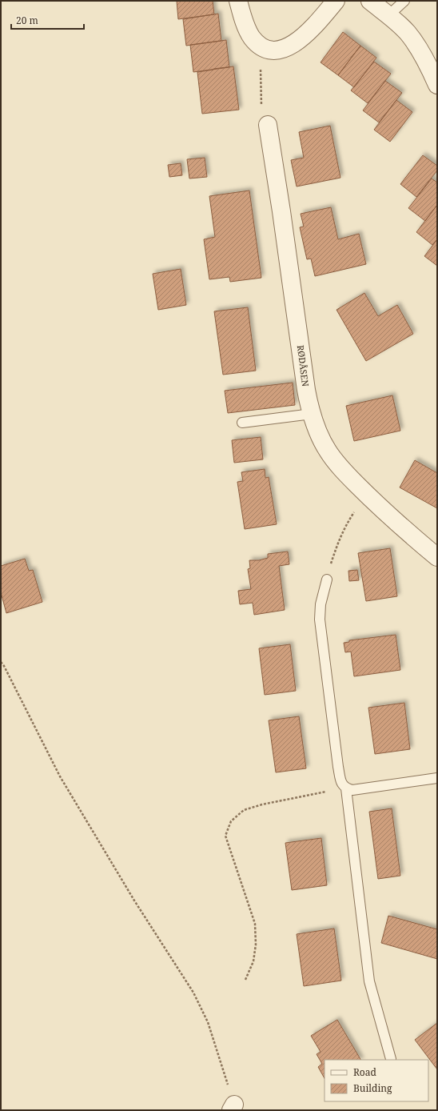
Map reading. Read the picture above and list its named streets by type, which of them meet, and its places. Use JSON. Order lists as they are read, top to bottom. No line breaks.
{"streets":{"street":["RØDÅSEN"]},"legend":["Road","Building"],"scale_bar":"20 m"}
